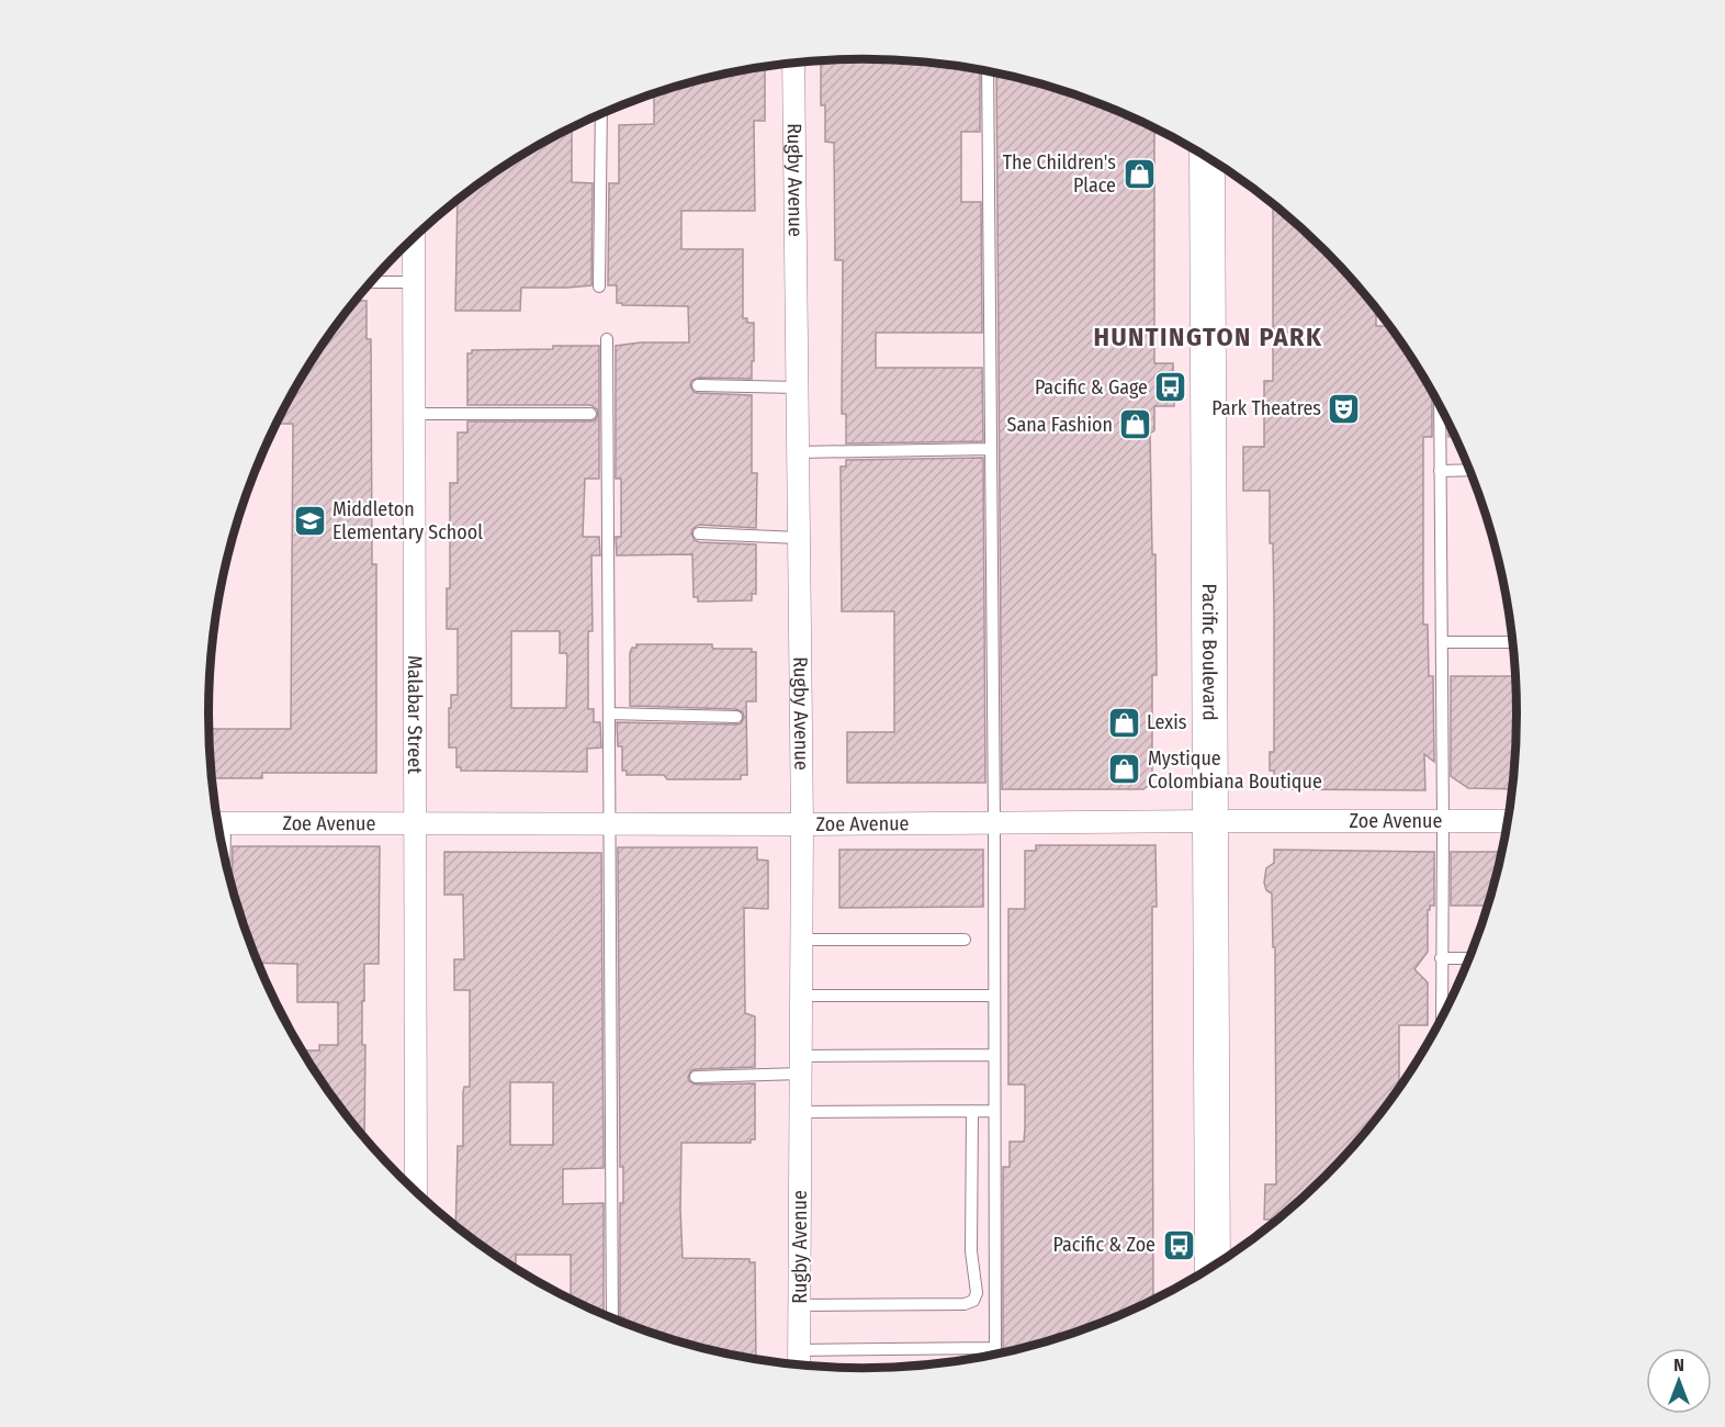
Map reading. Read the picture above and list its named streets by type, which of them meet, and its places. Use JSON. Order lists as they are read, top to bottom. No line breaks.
{"streets":{"main road":["Pacific Boulevard"],"street":["Rugby Avenue","Malabar Street","Zoe Avenue"]},"crossings":[["Rugby Avenue","Zoe Avenue"],["Pacific Boulevard","Zoe Avenue"],["Malabar Street","Zoe Avenue"]],"districts":["HUNTINGTON PARK"],"places":{"shop":["The Children's Place","Sana Fashion","Lexis","Mystique Colombiana Boutique"],"bus stop":["Pacific & Gage","Pacific & Zoe"],"theatre":["Park Theatres"],"school or university":["Middleton Elementary School"]},"north":"top"}
